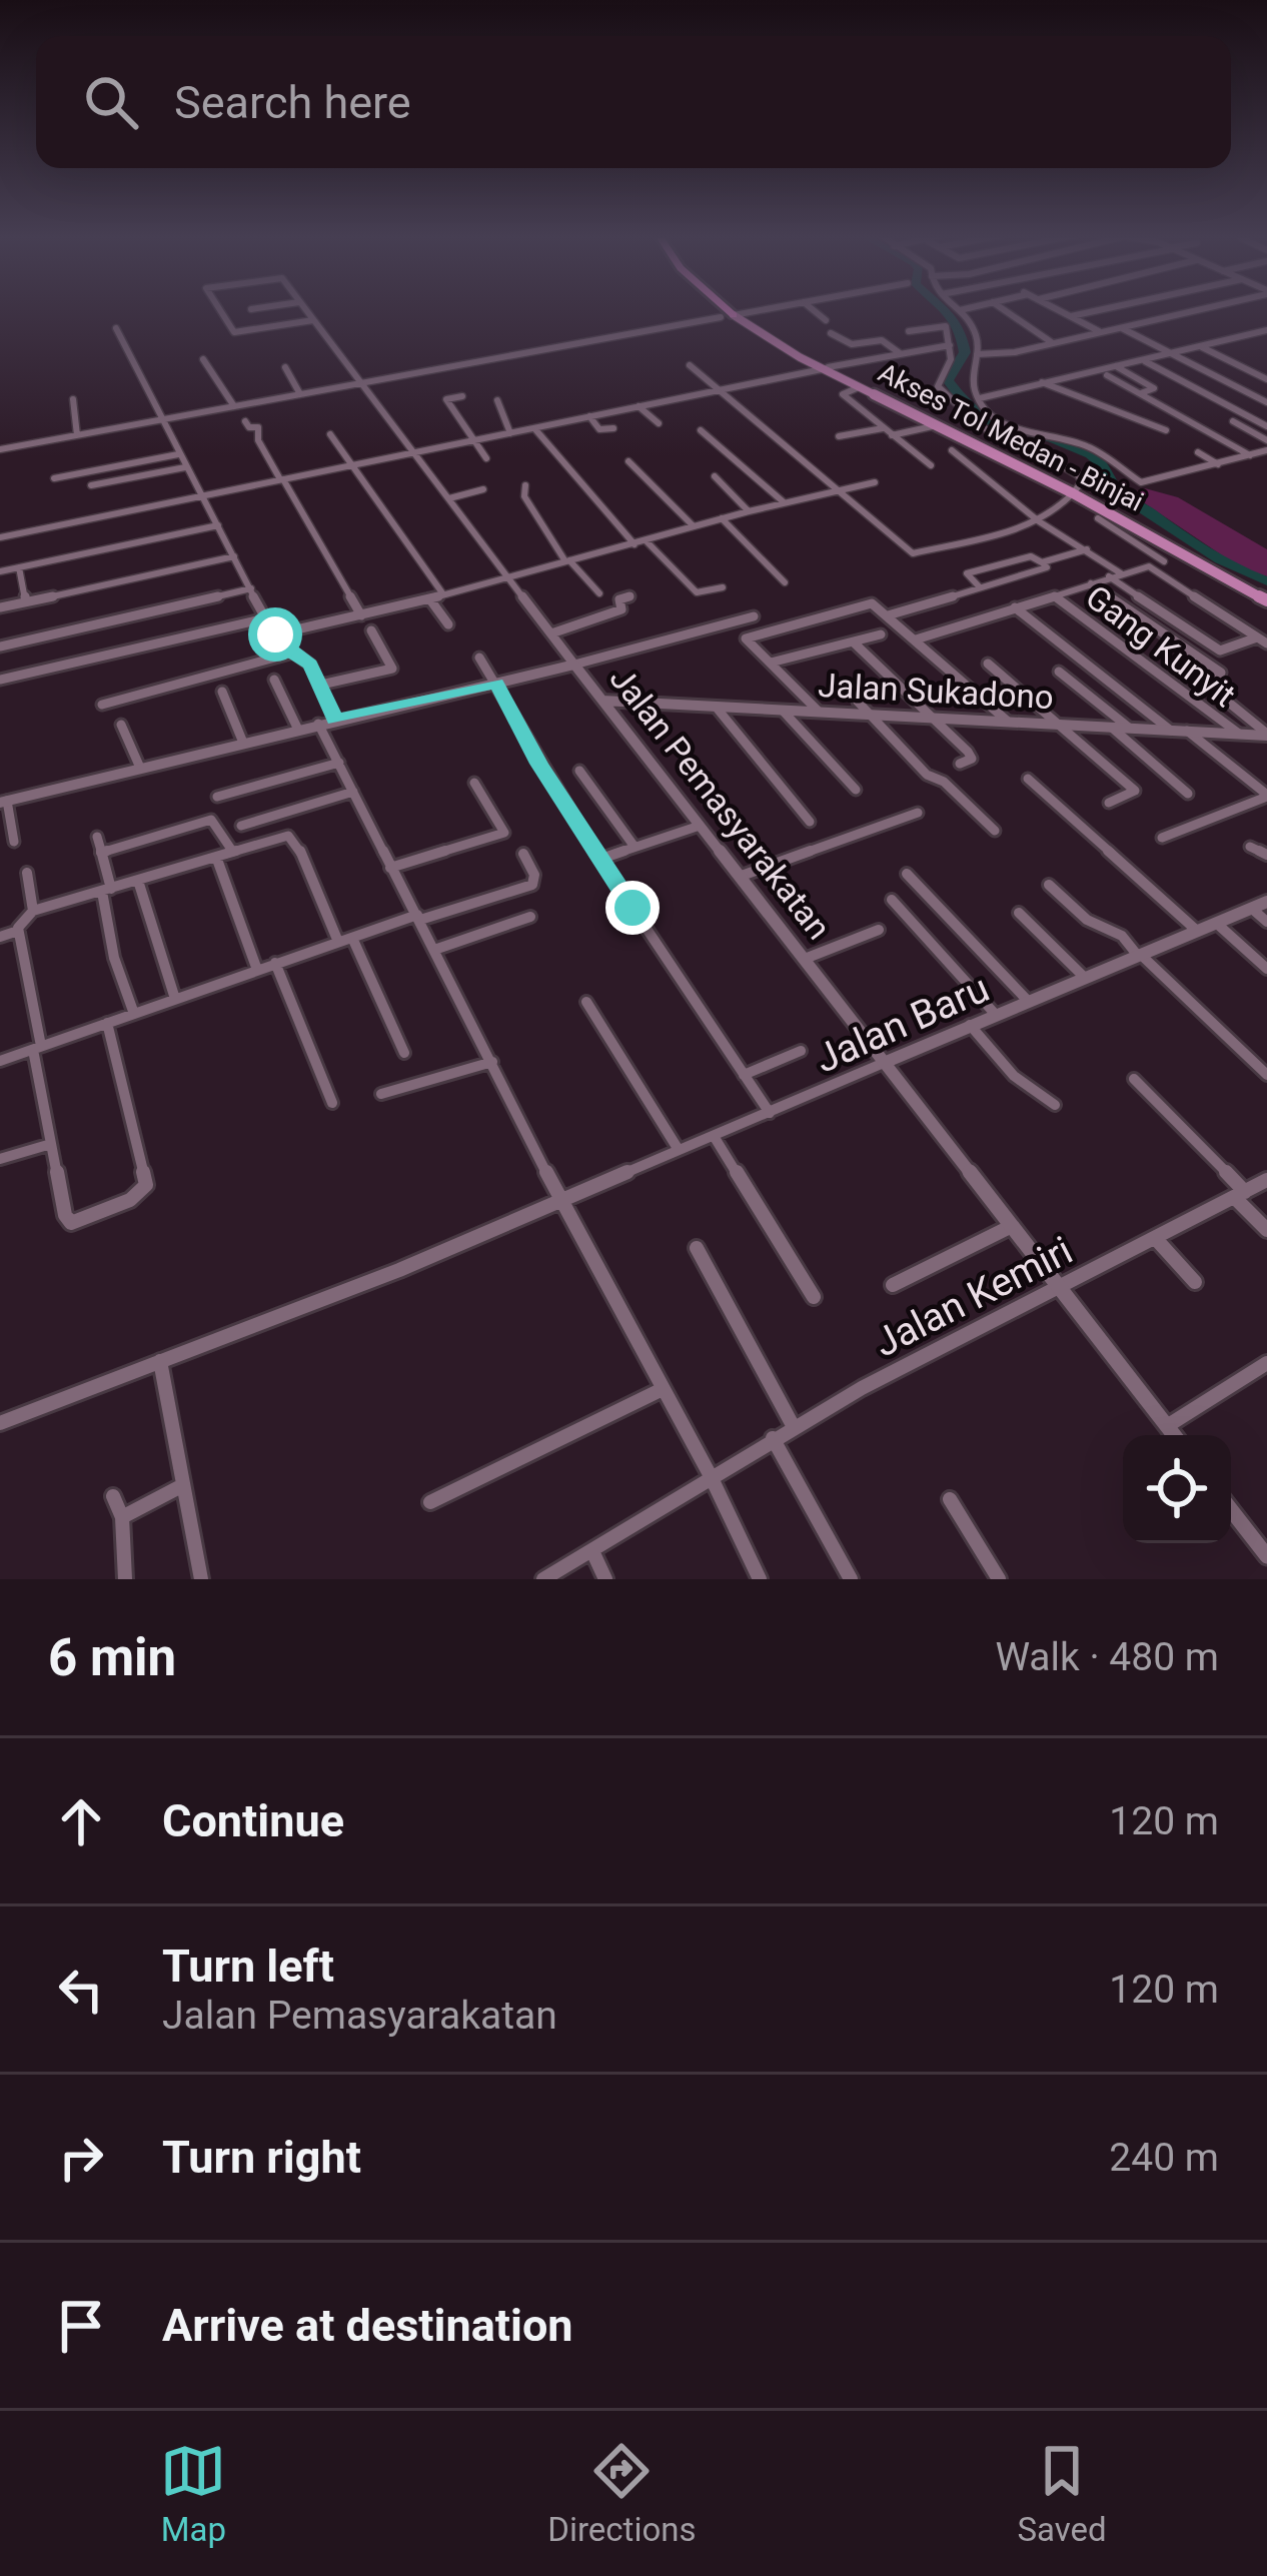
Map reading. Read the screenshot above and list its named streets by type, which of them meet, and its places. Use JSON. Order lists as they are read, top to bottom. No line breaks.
{"streets":{"main road":["Akses Tol Medan - Binjai"],"street":["Gang Kunyit","Jalan Sukadono","Jalan Pemasyarakatan","Jalan Baru","Jalan Kemiri"]},"crossings":[["Gang Kunyit","Jalan Sukadono"],["Jalan Sukadono","Jalan Pemasyarakatan"],["Jalan Pemasyarakatan","Jalan Baru"],["Jalan Pemasyarakatan","Jalan Kemiri"]],"page":{"search":"Search here","heading":["6 min","Walk · 480 m"],"list":[["Continue","120 m"],["Turn left","Jalan Pemasyarakatan","120 m"],["Turn right","240 m"],"Arrive at destination"],"nav":["Map","Directions","Saved"]}}
